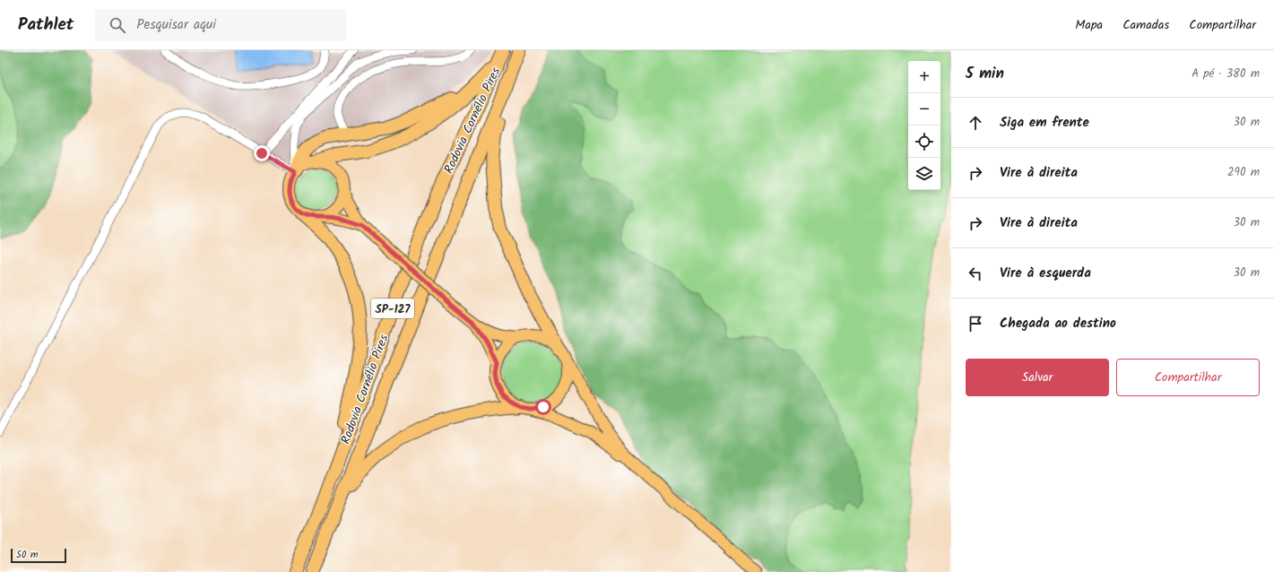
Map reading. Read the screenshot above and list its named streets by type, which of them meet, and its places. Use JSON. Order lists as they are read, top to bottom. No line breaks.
{"streets":{"highway":["Rodovia Cornélio Pires","SP-127"]},"scale_bar":"50 m","page":{"header":"Pathlet","search":"Pesquisar aqui","nav":["Mapa","Camadas","Compartilhar"],"heading":["5 min","A pé · 380 m"],"map_buttons":["+","−"],"list":[["Siga em frente","30 m"],["Vire à direita","290 m"],["Vire à direita","30 m"],["Vire à esquerda","30 m"],"Chegada ao destino"],"buttons":["Salvar","Compartilhar"],"scale":"50 m"}}
